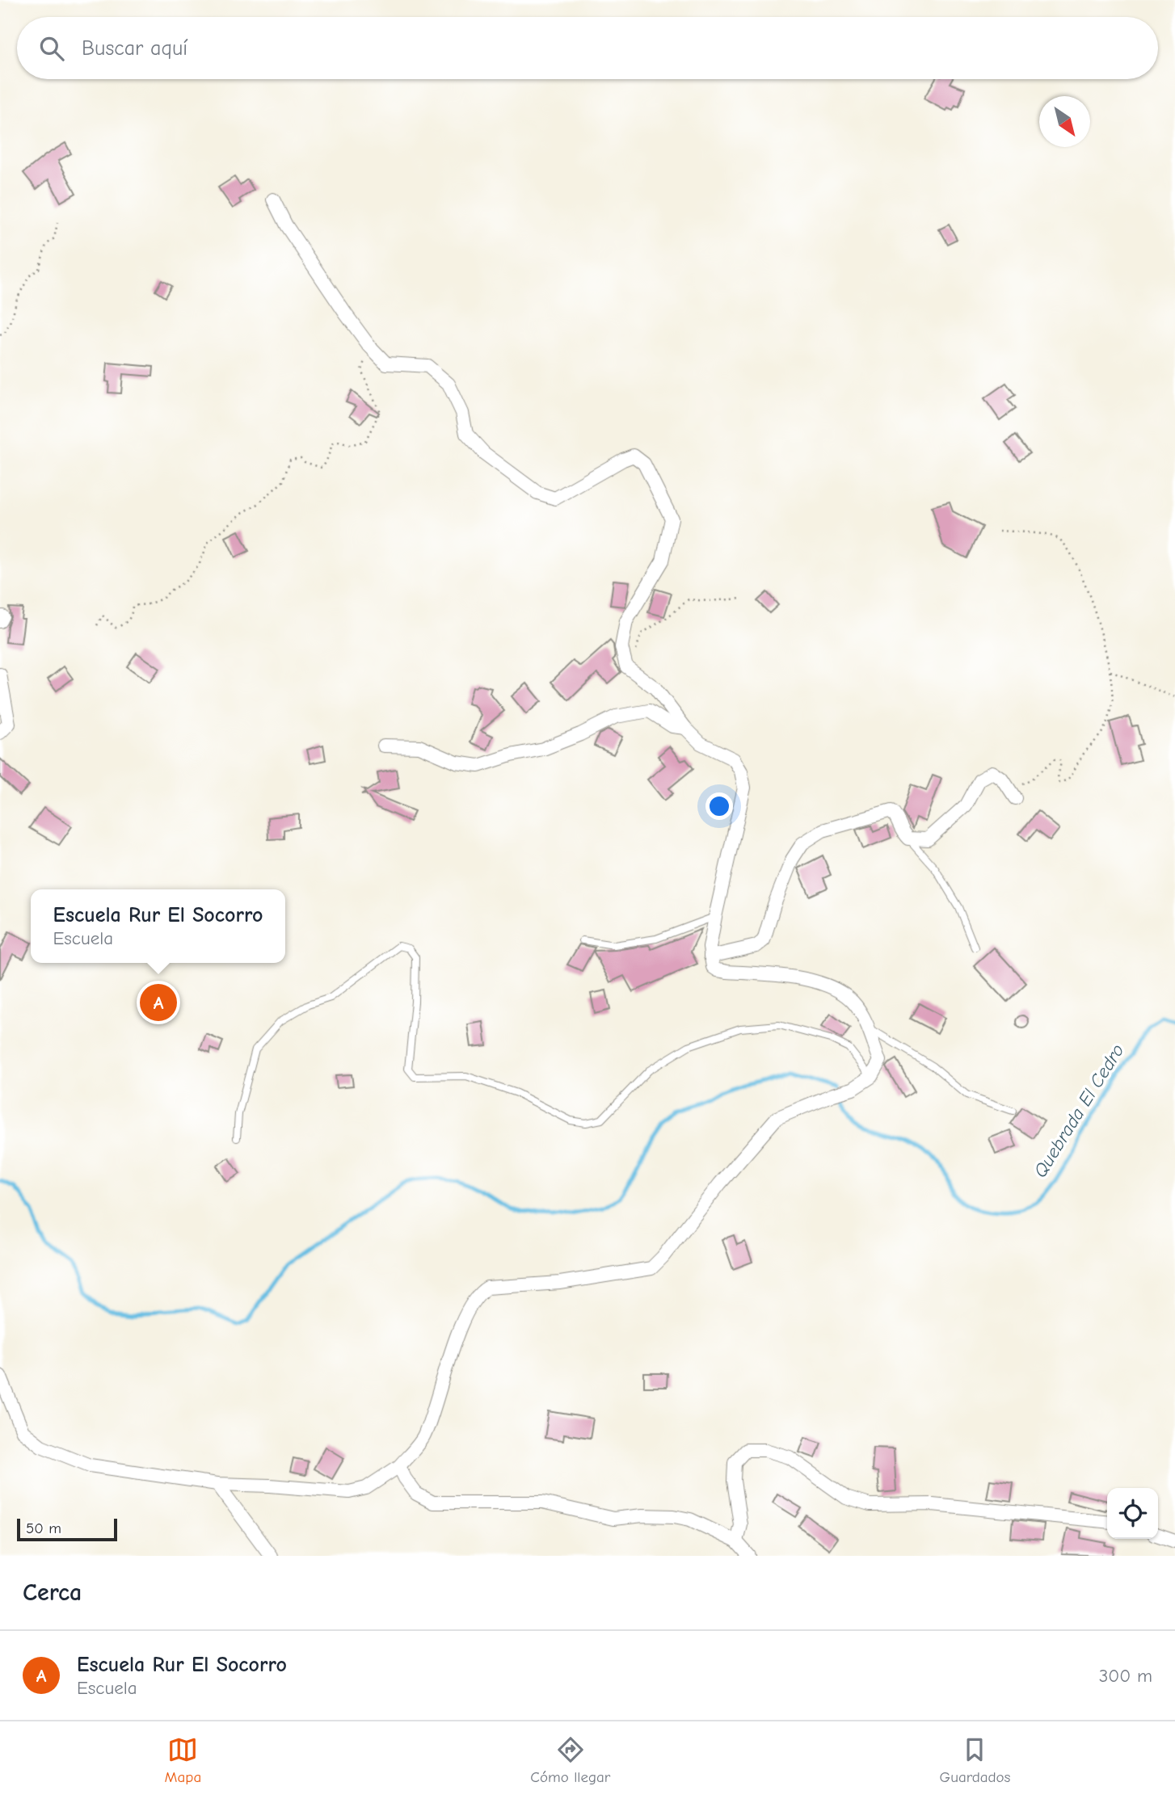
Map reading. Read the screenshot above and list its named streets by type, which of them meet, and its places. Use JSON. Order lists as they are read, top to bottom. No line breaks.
{"water":["Quebrada El Cedro"],"scale_bar":"50 m","north":"bottom right","page":{"search":"Buscar aquí","popup":["Escuela Rur El Socorro","Escuela"],"pins":"A","scale":"50 m","heading":"Cerca","list":[{"mark":"A","name":"Escuela Rur El Socorro","note":"Escuela","value":"300 m"}],"nav":["Mapa","Cómo llegar","Guardados"]}}
